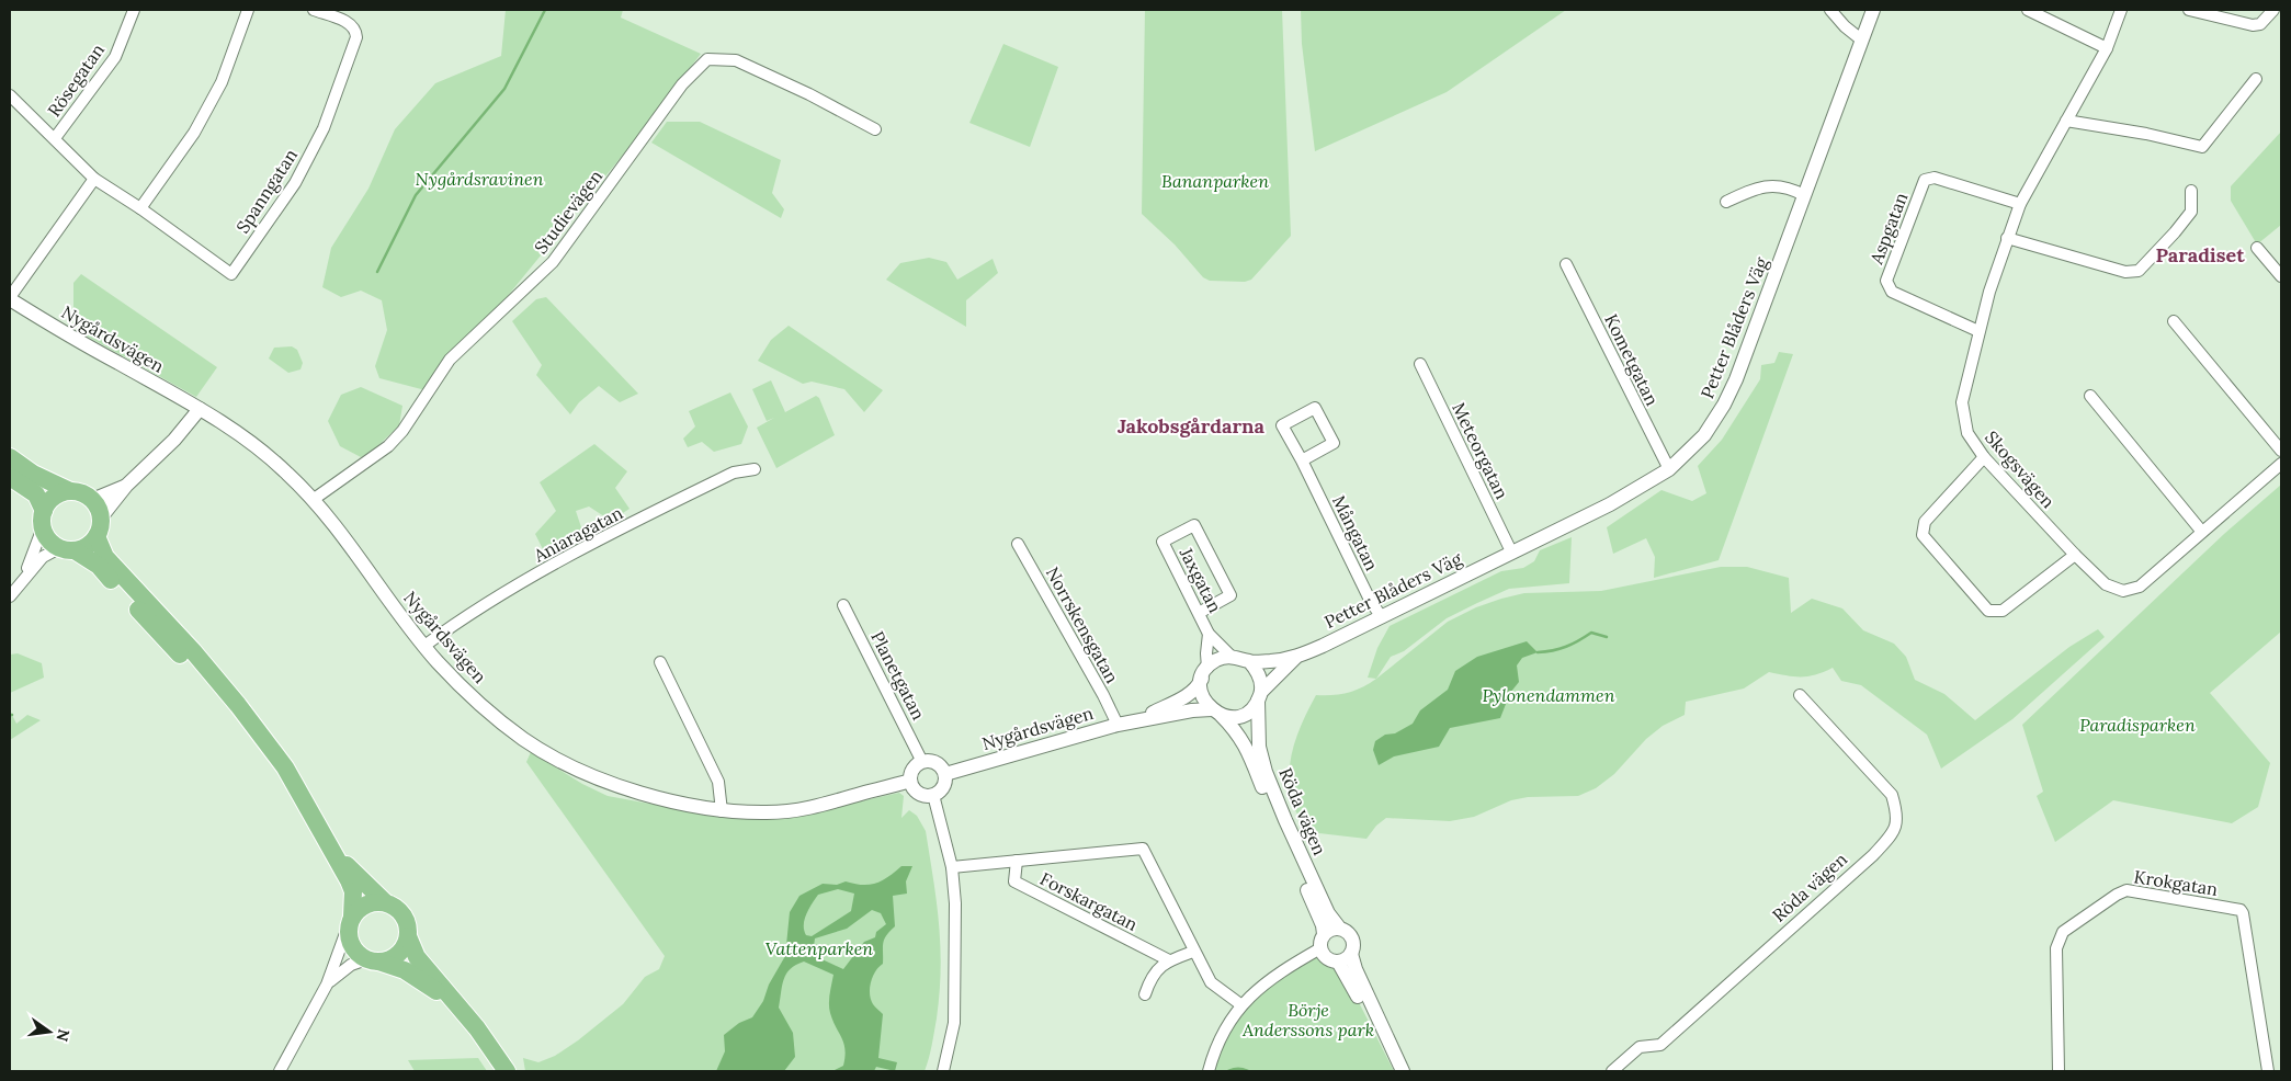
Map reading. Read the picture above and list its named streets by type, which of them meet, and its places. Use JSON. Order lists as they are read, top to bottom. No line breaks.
{"streets":{"street":["Rösegatan","Spanngatan","Studievägen","Aspgatan","Petter Blåders Väg","Nygårdsvägen","Kometgatan","Meteorgatan","Skogsvägen","Mångatan","Aniaragatan","Jaxgatan","Norrskensgatan","Planetgatan","Röda vägen","Krokgatan","Forskargatan"]},"crossings":[["Rösegatan","Spanngatan"],["Studievägen","Nygårdsvägen"],["Aspgatan","Skogsvägen"],["Petter Blåders Väg","Nygårdsvägen"],["Petter Blåders Väg","Kometgatan"],["Petter Blåders Väg","Meteorgatan"],["Petter Blåders Väg","Mångatan"],["Petter Blåders Väg","Jaxgatan"],["Petter Blåders Väg","Röda vägen"],["Nygårdsvägen","Aniaragatan"],["Nygårdsvägen","Jaxgatan"],["Nygårdsvägen","Norrskensgatan"],["Nygårdsvägen","Planetgatan"],["Nygårdsvägen","Röda vägen"],["Jaxgatan","Röda vägen"]],"districts":["Paradiset","Jakobsgårdarna"],"parks":["Nygårdsravinen","Bananparken","Pylonendammen","Paradisparken","Vattenparken","Börje Anderssons park"],"north":"right"}
